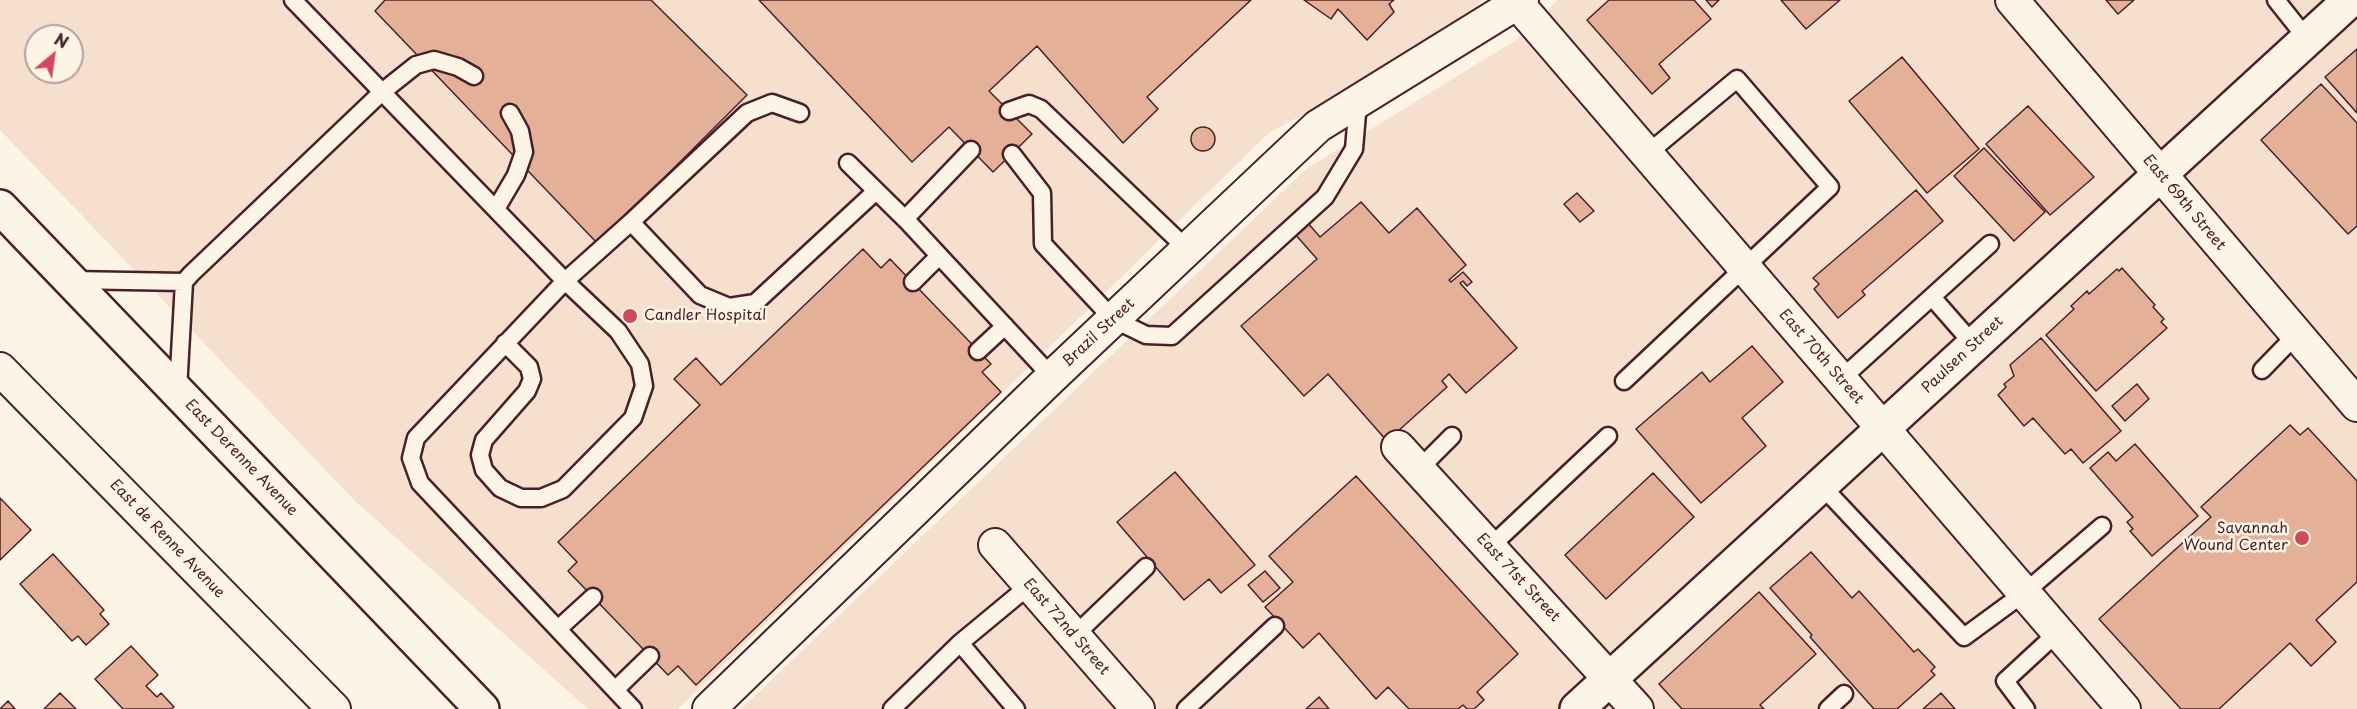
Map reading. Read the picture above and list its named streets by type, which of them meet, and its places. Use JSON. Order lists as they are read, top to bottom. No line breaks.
{"streets":{"main road":["Paulsen Street","East Derenne Avenue"],"street":["East 69th Street","Brazil Street","East 70th Street","East de Renne Avenue","East 71st Street","East 72nd Street"]},"crossings":[["East 69th Street","Paulsen Street"],["Brazil Street","East 70th Street"],["Paulsen Street","East 70th Street"],["Paulsen Street","East 71st Street"]],"places":["Candler Hospital","Savannah Wound Center"],"north":"top right"}
